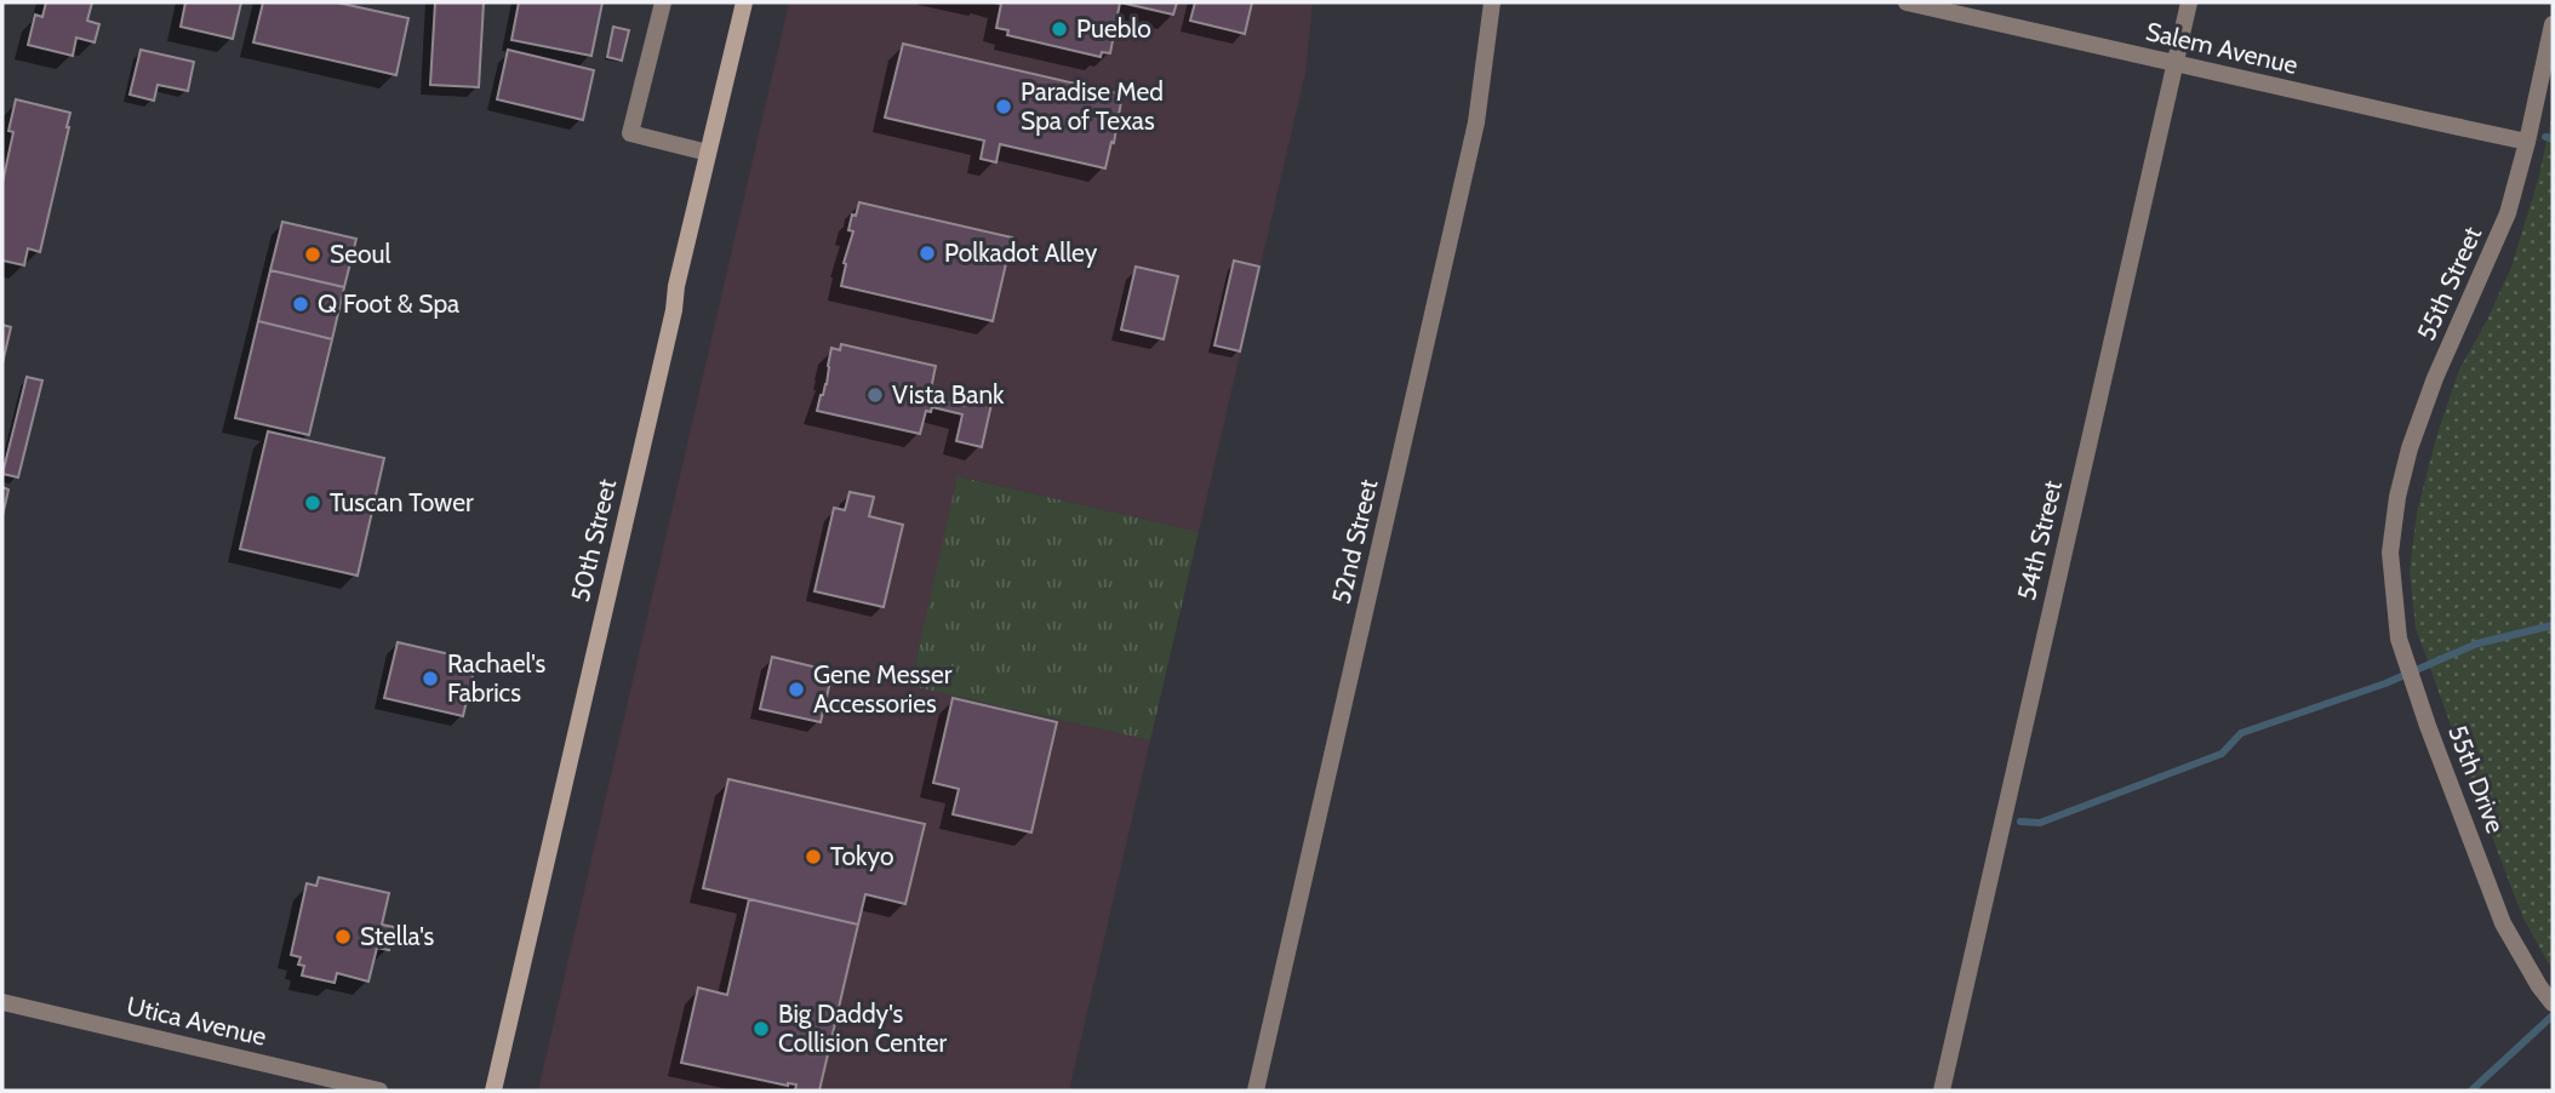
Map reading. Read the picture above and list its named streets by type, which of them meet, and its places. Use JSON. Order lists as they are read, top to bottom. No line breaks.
{"streets":{"main road":["50th Street"],"street":["Salem Avenue","55th Street","54th Street","52nd Street","55th Drive","Utica Avenue"]},"crossings":[["Salem Avenue","55th Street"],["Salem Avenue","54th Street"],["55th Street","55th Drive"]],"places":["Pueblo","Paradise Med Spa of Texas","Polkadot Alley","Seoul","Q Foot & Spa","Vista Bank","Tuscan Tower","Rachael's Fabrics","Gene Messer Accessories","Tokyo","Stella's","Big Daddy's Collision Center"]}
